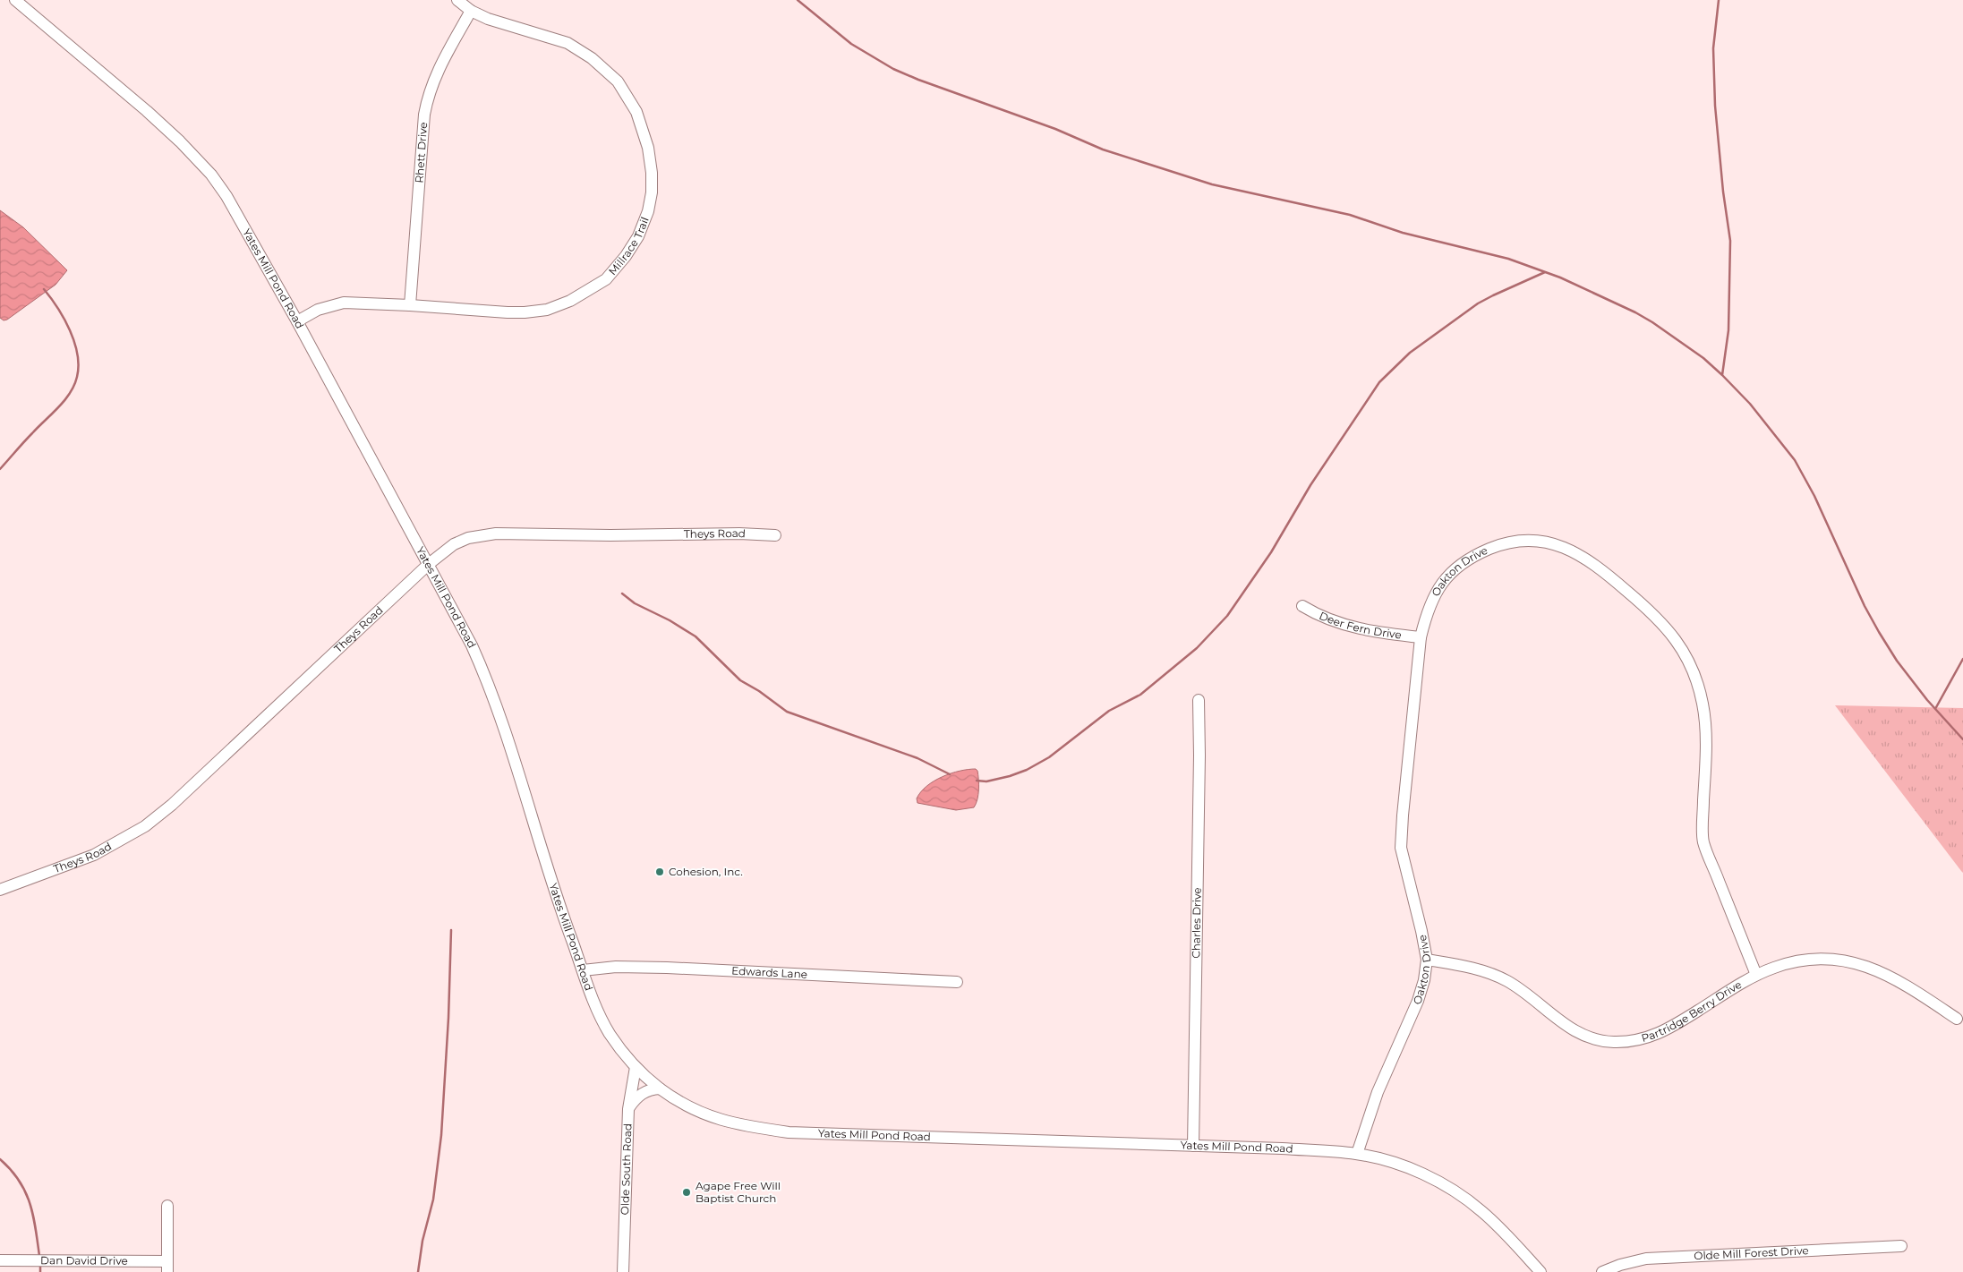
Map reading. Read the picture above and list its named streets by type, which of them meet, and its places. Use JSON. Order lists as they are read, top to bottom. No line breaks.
{"streets":{"street":["Rhett Drive","Millrace Trail","Yates Mill Pond Road","Theys Road","Oakton Drive","Deer Fern Drive","Charles Drive","Edwards Lane","Partridge Berry Drive","Olde South Road","Olde Mill Forest Drive","Dan David Drive"]},"crossings":[["Rhett Drive","Millrace Trail"],["Millrace Trail","Yates Mill Pond Road"],["Yates Mill Pond Road","Theys Road"],["Yates Mill Pond Road","Oakton Drive"],["Yates Mill Pond Road","Charles Drive"],["Yates Mill Pond Road","Edwards Lane"],["Yates Mill Pond Road","Olde South Road"],["Oakton Drive","Deer Fern Drive"],["Oakton Drive","Partridge Berry Drive"]],"places":["Cohesion, Inc.","Agape Free Will Baptist Church"]}
